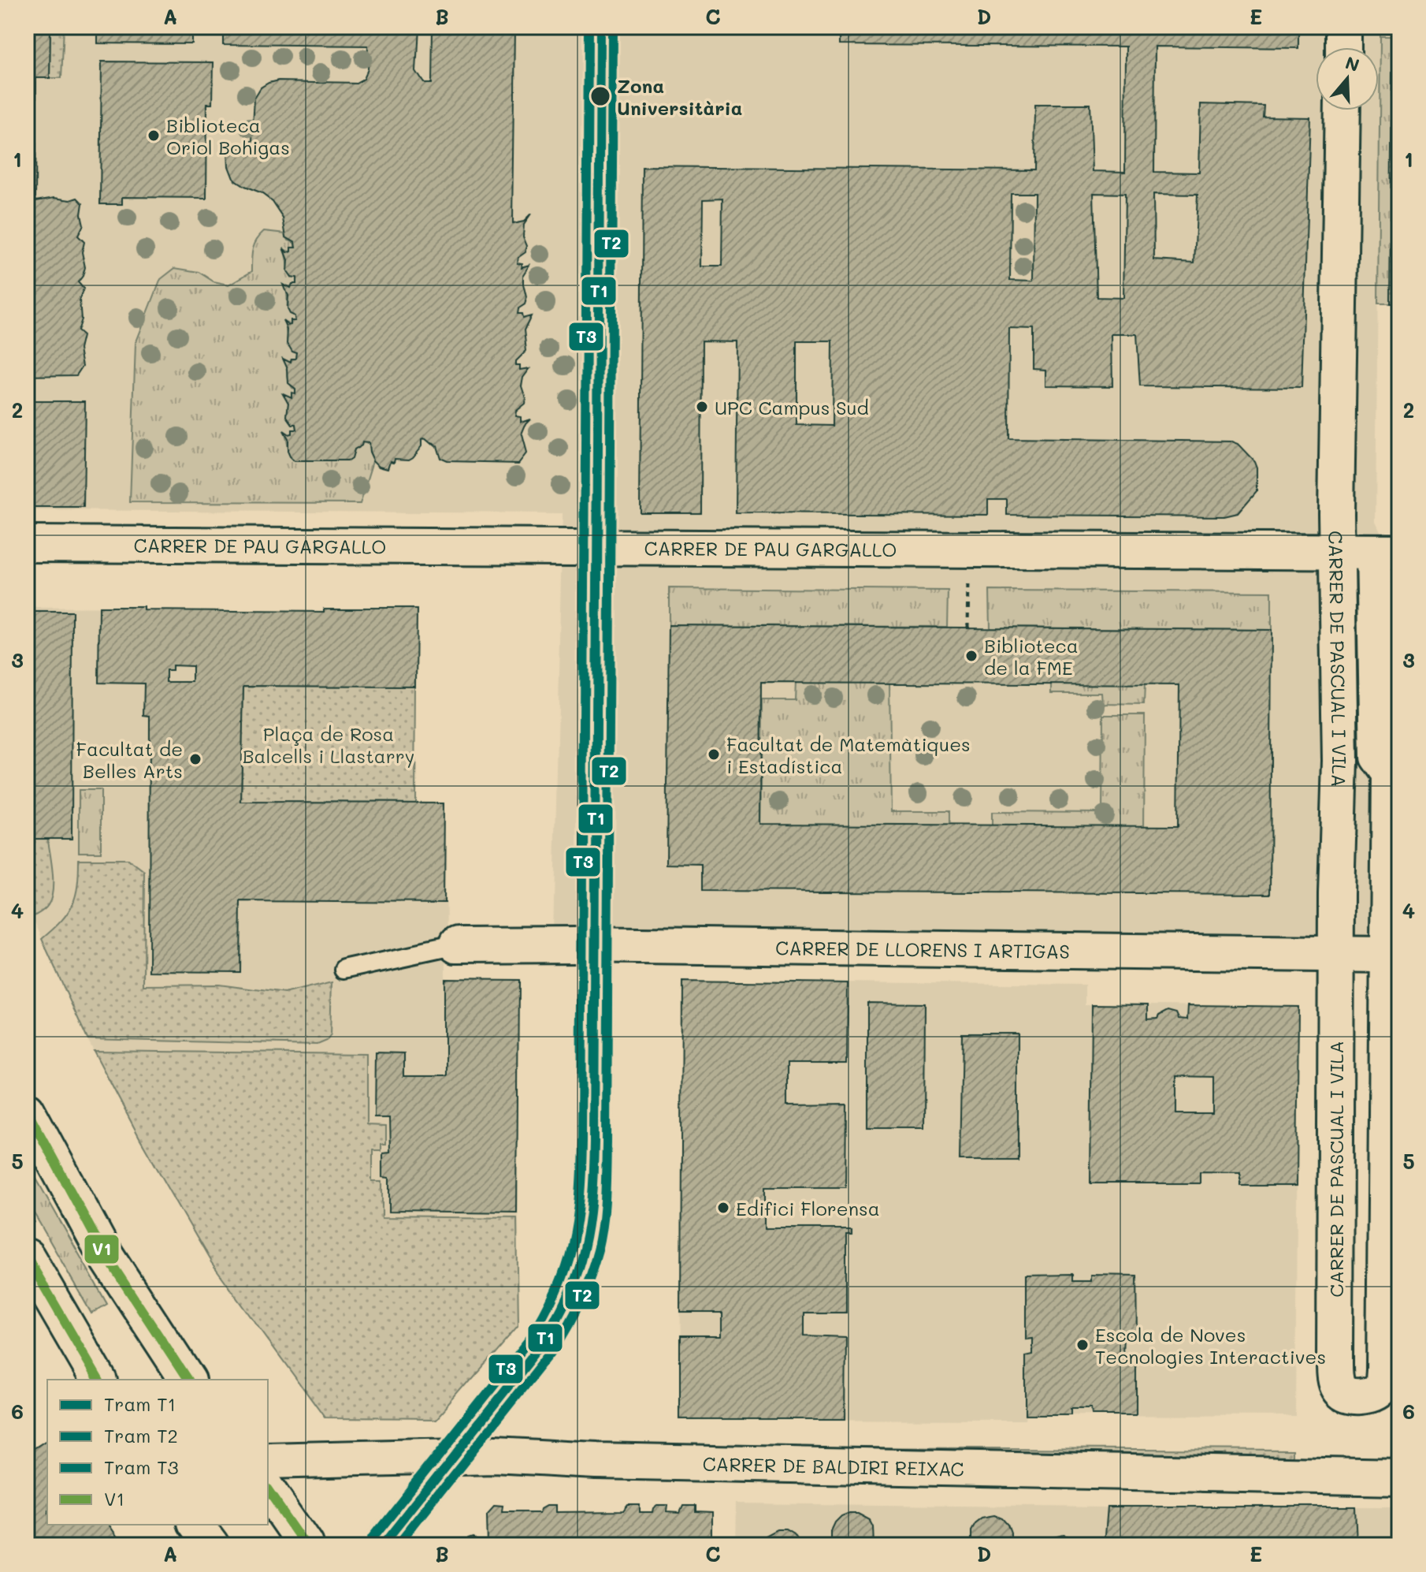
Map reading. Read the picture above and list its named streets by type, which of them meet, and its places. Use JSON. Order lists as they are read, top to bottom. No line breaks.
{"streets":{"street":["CARRER DE PAU GARGALLO","CARRER DE PASCUAL I VILA","CARRER DE LLORENS I ARTIGAS","CARRER DE BALDIRI REIXAC"]},"crossings":[["CARRER DE PAU GARGALLO","CARRER DE PASCUAL I VILA"],["CARRER DE PASCUAL I VILA","CARRER DE LLORENS I ARTIGAS"]],"parks":["Plaça de Rosa Balcells i Llastarry"],"places":["Zona Universitària","Biblioteca Oriol Bohigas","UPC Campus Sud","Biblioteca de la FME","Facultat de Matemàtiques i Estadística","Facultat de Belles Arts","Edifici Florensa","Escola de Noves Tecnologies Interactives"],"lines":["tram line T1","tram line T2","tram line T3","transit line V1"],"legend":["Tram T1","Tram T2","Tram T3","V1"],"north":"top","grid":{"columns":["A","B","C","D","E"],"rows":["1","2","3","4","5","6"]}}
